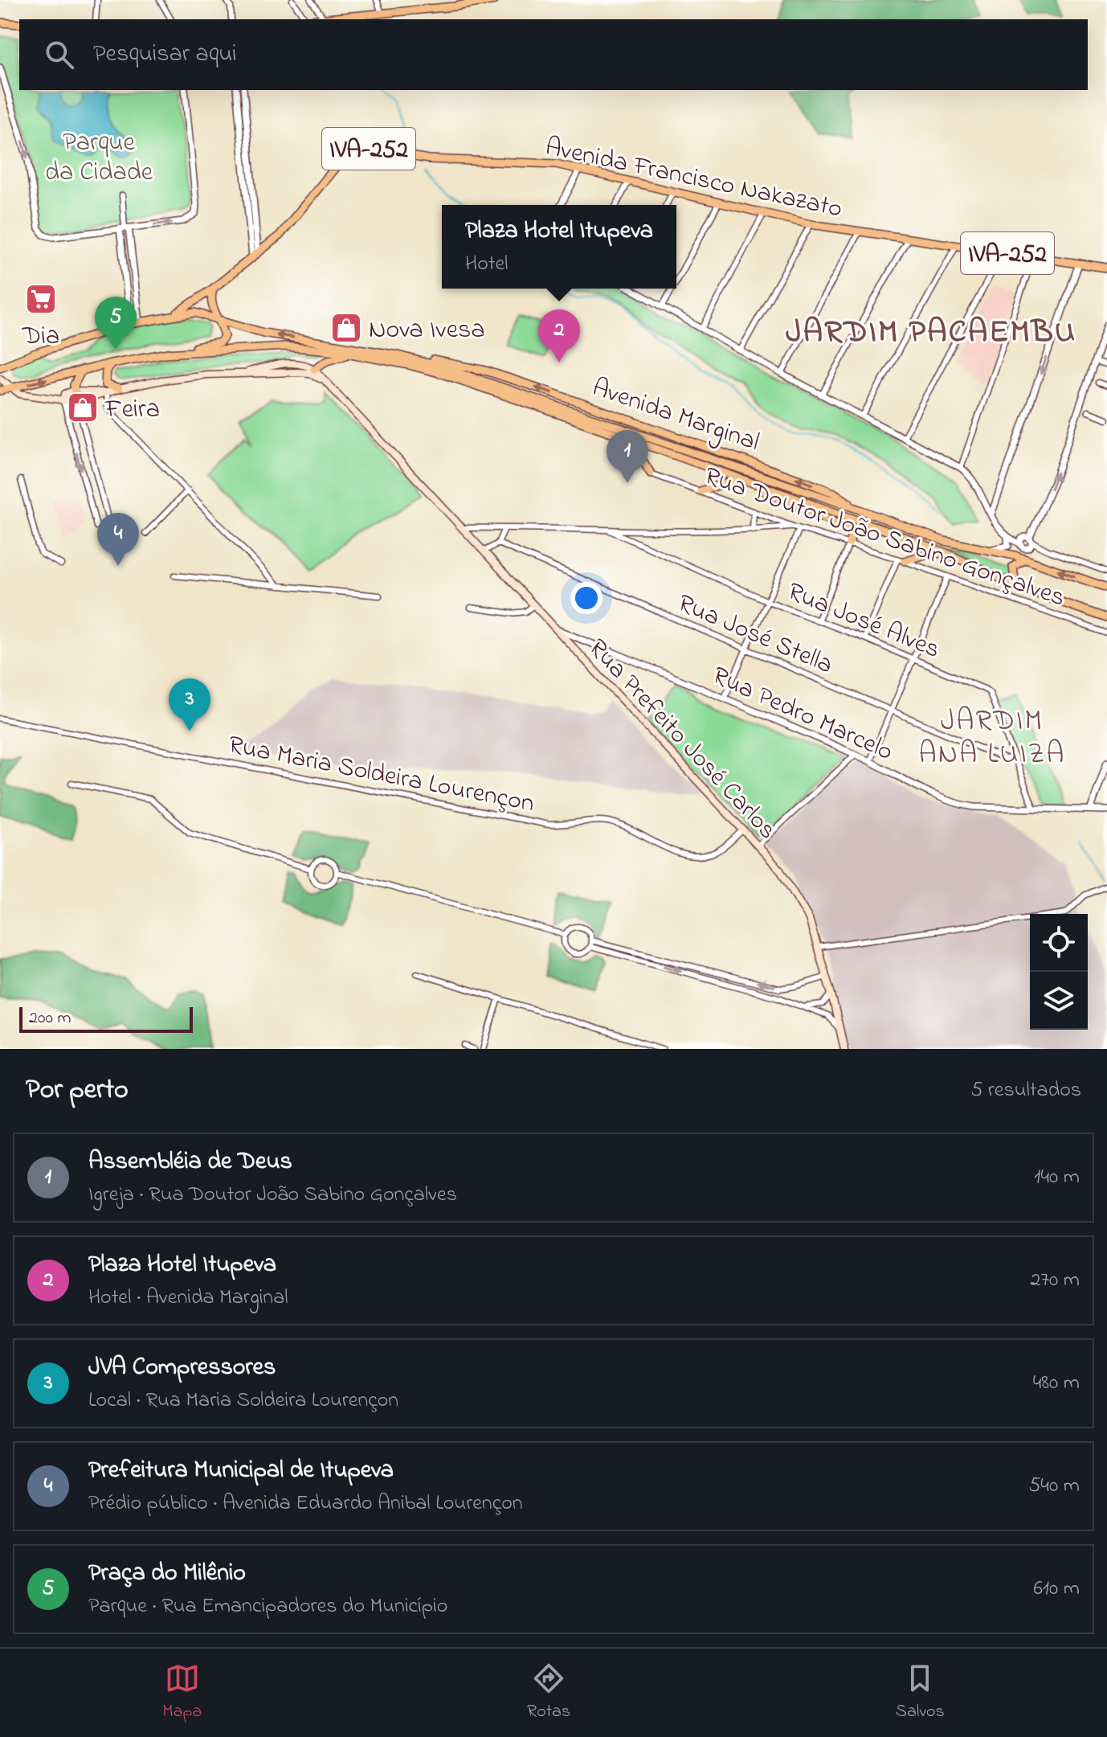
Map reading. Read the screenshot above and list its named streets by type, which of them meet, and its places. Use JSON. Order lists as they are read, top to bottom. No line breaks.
{"streets":{"main road":["IVA-252","Avenida Francisco Nakazato","Avenida Marginal","Rua Prefeito José Carlos"],"street":["Rua Doutor João Sabino Gonçalves","Rua José Alves","Rua José Stella","Rua Pedro Marcelo","Rua Maria Soldeira Lourençon"]},"crossings":[["Avenida Francisco Nakazato","Avenida Marginal"],["Rua José Alves","Rua José Stella"],["Rua José Alves","Rua Pedro Marcelo"],["Rua Pedro Marcelo","Rua Prefeito José Carlos"],["Rua Prefeito José Carlos","Rua Maria Soldeira Lourençon"]],"districts":["JARDIM PACAEMBU","JARDIM ANA LUIZA"],"parks":["Parque da Cidade"],"places":{"supermarket":["Dia"],"shop":["Nova Ivesa","Feira"]},"scale_bar":"200 m","page":{"search":"Pesquisar aqui","popup":["Plaza Hotel Itupeva","Hotel"],"pins":["5","2","1","4","3"],"scale":"200 m","heading":["Por perto","5 resultados"],"list":[{"mark":"1","name":"Assembléia de Deus","note":"Igreja · Rua Doutor João Sabino Gonçalves","value":"140 m"},{"mark":"2","name":"Plaza Hotel Itupeva","note":"Hotel · Avenida Marginal","value":"270 m"},{"mark":"3","name":"JVA Compressores","note":"Local · Rua Maria Soldeira Lourençon","value":"480 m"},{"mark":"4","name":"Prefeitura Municipal de Itupeva","note":"Prédio público · Avenida Eduardo Anibal Lourençon","value":"540 m"},{"mark":"5","name":"Praça do Milênio","note":"Parque · Rua Emancipadores do Município","value":"610 m"}],"nav":["Mapa","Rotas","Salvos"]}}
